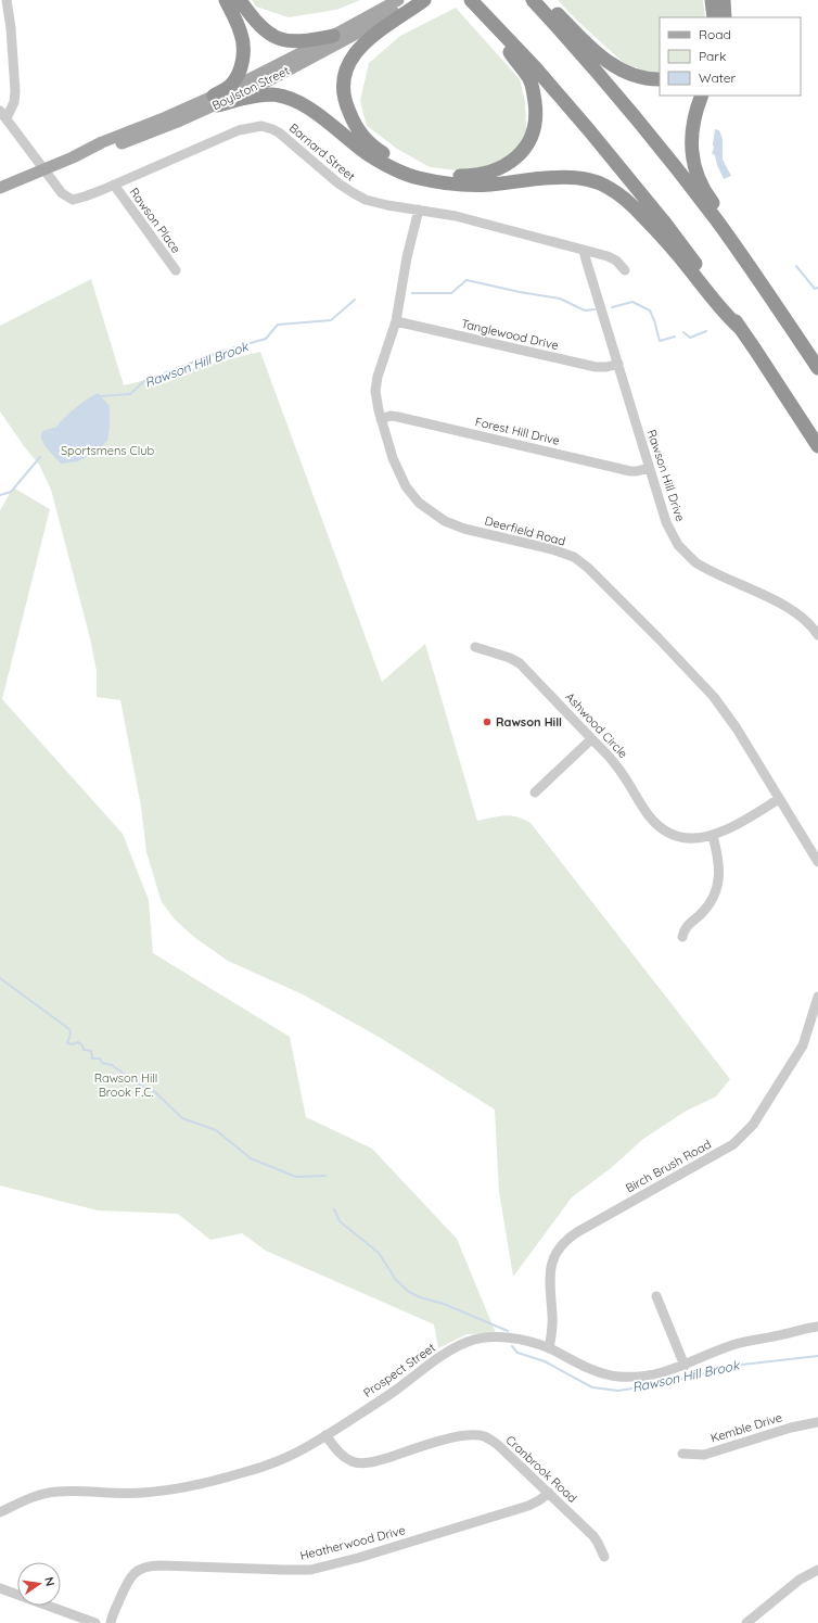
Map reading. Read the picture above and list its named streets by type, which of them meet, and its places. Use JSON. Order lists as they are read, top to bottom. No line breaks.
{"streets":{"main road":["Boylston Street"],"street":["Barnard Street","Rawson Place","Tanglewood Drive","Forest Hill Drive","Rawson Hill Drive","Deerfield Road","Ashwood Circle","Birch Brush Road","Prospect Street","Kemble Drive","Cranbrook Road","Heatherwood Drive"]},"crossings":[["Boylston Street","Barnard Street"],["Barnard Street","Rawson Place"],["Barnard Street","Rawson Hill Drive"],["Barnard Street","Deerfield Road"],["Tanglewood Drive","Rawson Hill Drive"],["Tanglewood Drive","Deerfield Road"],["Forest Hill Drive","Rawson Hill Drive"],["Forest Hill Drive","Deerfield Road"],["Deerfield Road","Ashwood Circle"],["Birch Brush Road","Prospect Street"],["Prospect Street","Cranbrook Road"],["Cranbrook Road","Heatherwood Drive"]],"water":["Rawson Hill Brook"],"parks":["Sportsmens Club","Rawson Hill Brook F.C."],"places":["Rawson Hill"],"legend":["Road","Park","Water"],"north":"right"}
